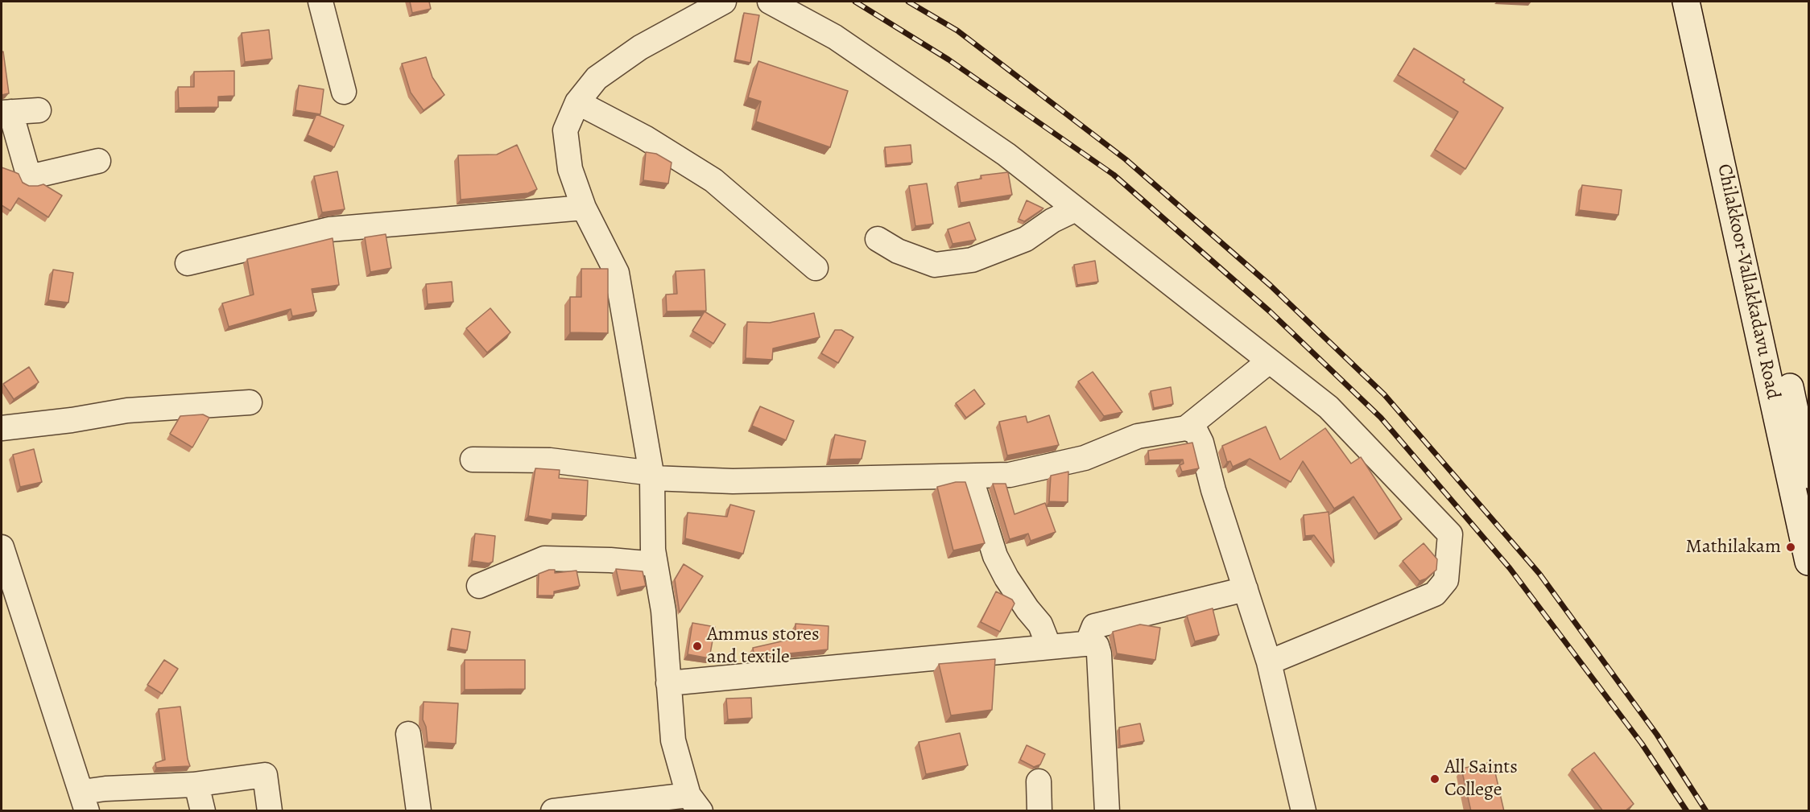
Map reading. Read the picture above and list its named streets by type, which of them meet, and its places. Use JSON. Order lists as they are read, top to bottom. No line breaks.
{"streets":{"main road":["Chilakkoor-Vallakkadavu Road"]},"places":["Mathilakam","Ammus stores and textile","All Saints College"]}
